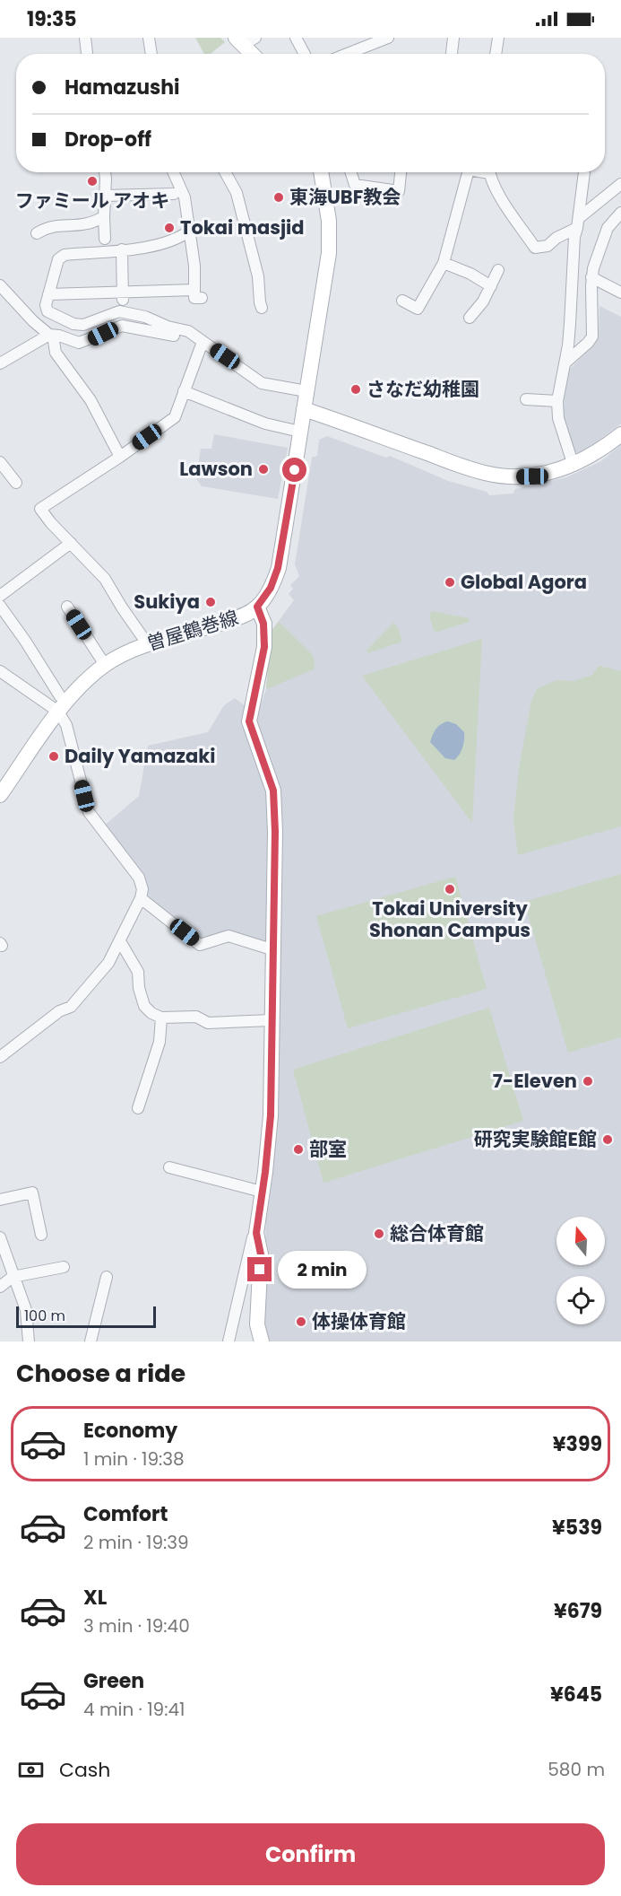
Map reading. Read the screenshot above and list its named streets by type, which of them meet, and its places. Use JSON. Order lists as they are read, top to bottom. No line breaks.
{"streets":{"street":["曽屋鶴巻線"]},"places":["ファミール アオキ","東海UBF教会","Tokai masjid","さなだ幼稚園","Lawson","Global Agora","Sukiya","Daily Yamazaki","Tokai University Shonan Campus","7-Eleven","研究実験館E館","部室","総合体育館","体操体育館"],"scale_bar":"100 m","north":"top","page":{"status":"19:35","banner":["Hamazushi","Drop-off"],"bubble":"2 min","scale":"100 m","heading":"Choose a ride","list":[{"name":"Economy","note":"1 min · 19:38","value":"¥399"},{"name":"Comfort","note":"2 min · 19:39","value":"¥539"},{"name":"XL","note":"3 min · 19:40","value":"¥679"},{"name":"Green","note":"4 min · 19:41","value":"¥645"}],"pay":["Cash","580 m"],"buttons":"Confirm"}}
